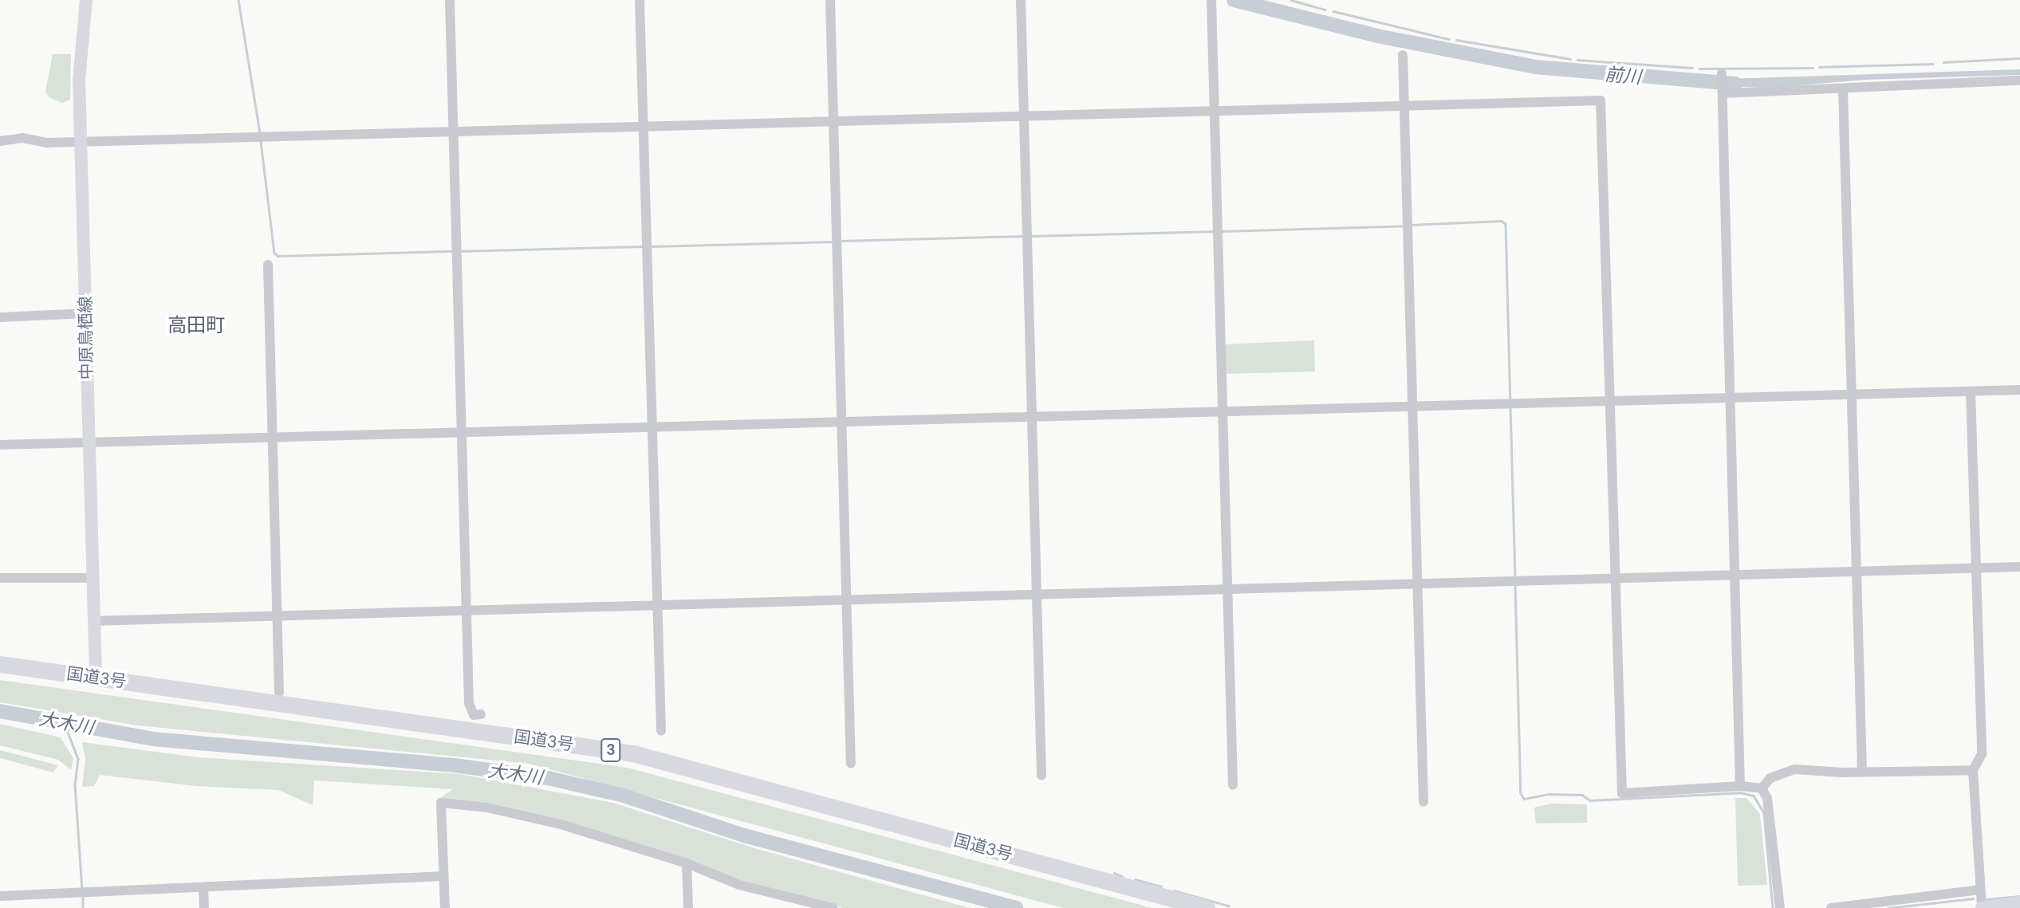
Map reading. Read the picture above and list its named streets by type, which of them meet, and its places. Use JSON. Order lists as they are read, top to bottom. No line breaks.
{"streets":{"highway":["国道3号","3"],"main road":["中原鳥栖線"]},"crossings":[["中原鳥栖線","国道3号"]],"districts":["高田町"],"water":["前川","大木川"]}
